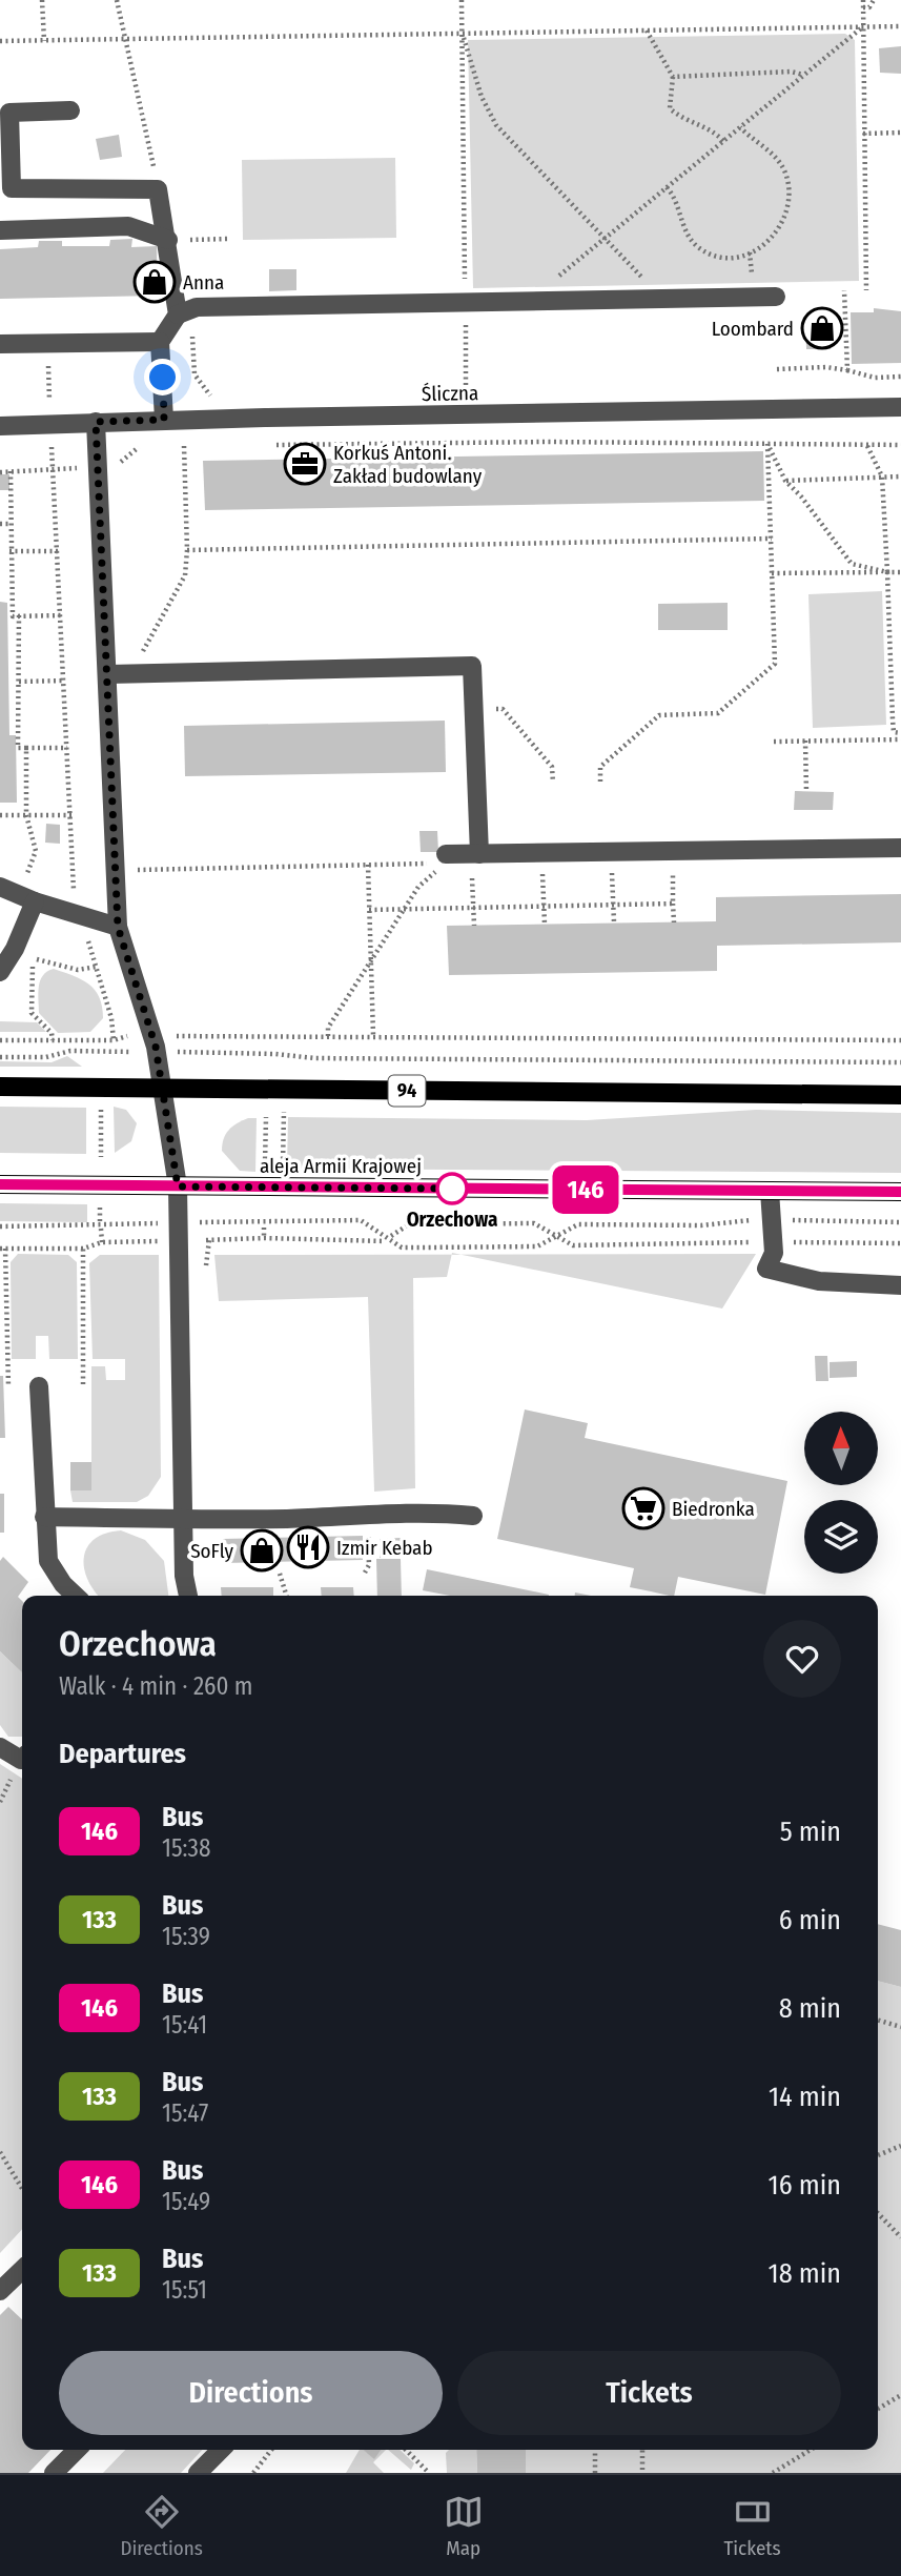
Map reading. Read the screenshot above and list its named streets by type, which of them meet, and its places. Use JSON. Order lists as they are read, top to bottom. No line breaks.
{"streets":{"main road":["94","aleja Armii Krajowej"],"street":["Śliczna"]},"places":{"shop":["Anna","Loombard","SoFly"],"office":["Korkuś Antoni. Zakład budowlany"],"other":["Orzechowa"],"supermarket":["Biedronka"],"restaurant":["Izmir Kebab"]},"lines":["bus line 146"],"north":"top","page":{"on_map":"146","heading":[["Orzechowa","Walk · 4 min · 260 m"],"Departures"],"list":[{"mark":"146","name":"Bus","note":"15:38","value":"5 min"},{"mark":"133","name":"Bus","note":"15:39","value":"6 min"},{"mark":"146","name":"Bus","note":"15:41","value":"8 min"},{"mark":"133","name":"Bus","note":"15:47","value":"14 min"},{"mark":"146","name":"Bus","note":"15:49","value":"16 min"},{"mark":"133","name":"Bus","note":"15:51","value":"18 min"}],"buttons":["Directions","Tickets"],"tabs":["Directions","Map","Tickets"]}}
